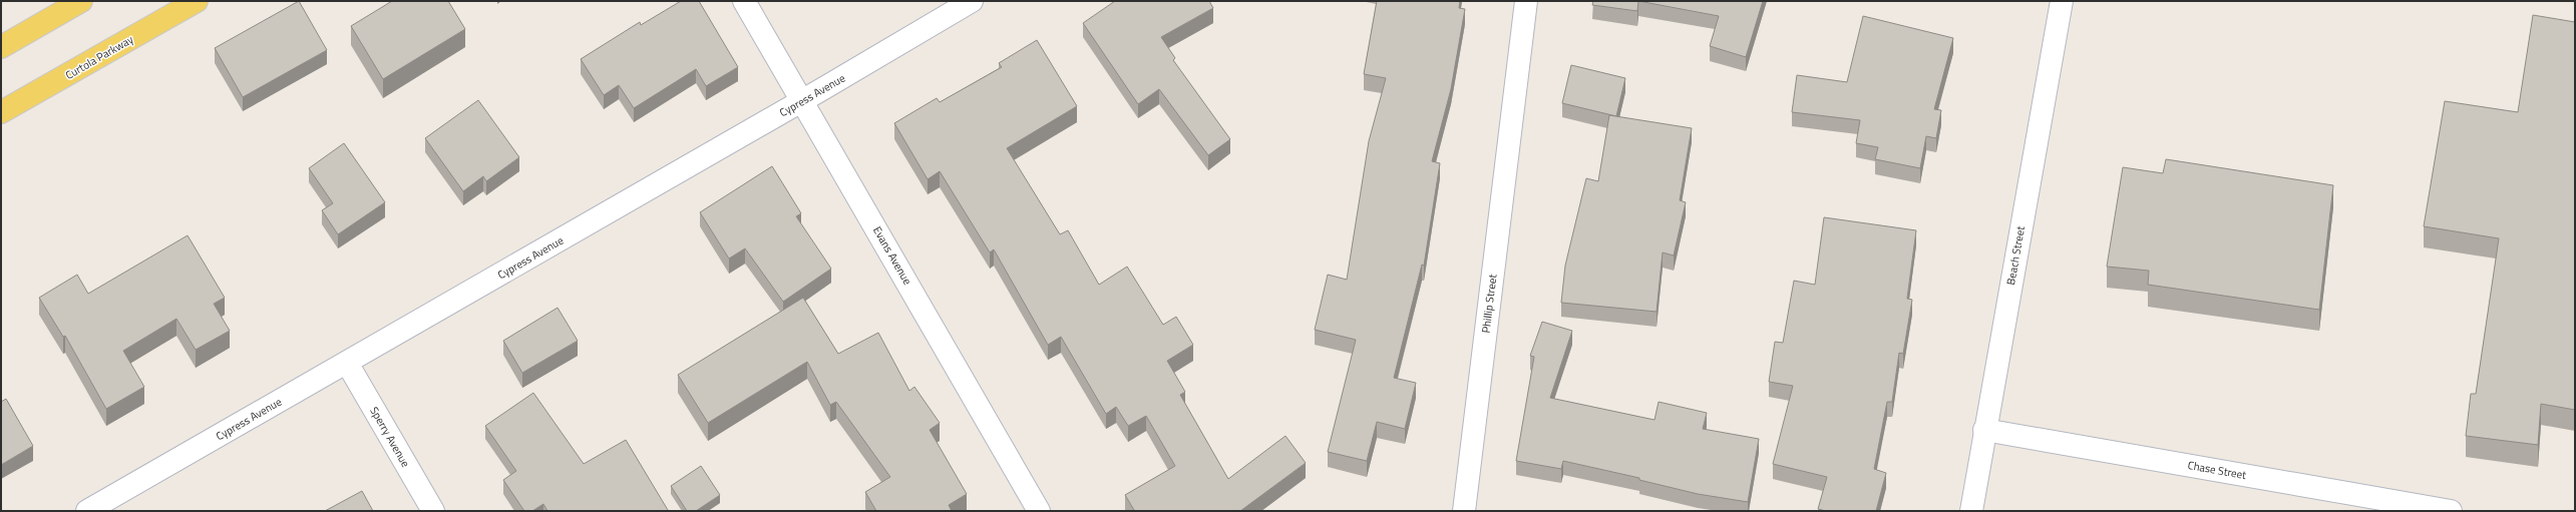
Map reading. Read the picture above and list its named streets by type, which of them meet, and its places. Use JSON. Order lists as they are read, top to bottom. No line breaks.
{"streets":{"main road":["Curtola Parkway"],"street":["Cypress Avenue","Evans Avenue","Beach Street","Phillip Street","Sperry Avenue","Chase Street"]},"crossings":[["Cypress Avenue","Evans Avenue"],["Cypress Avenue","Sperry Avenue"],["Beach Street","Chase Street"]]}
